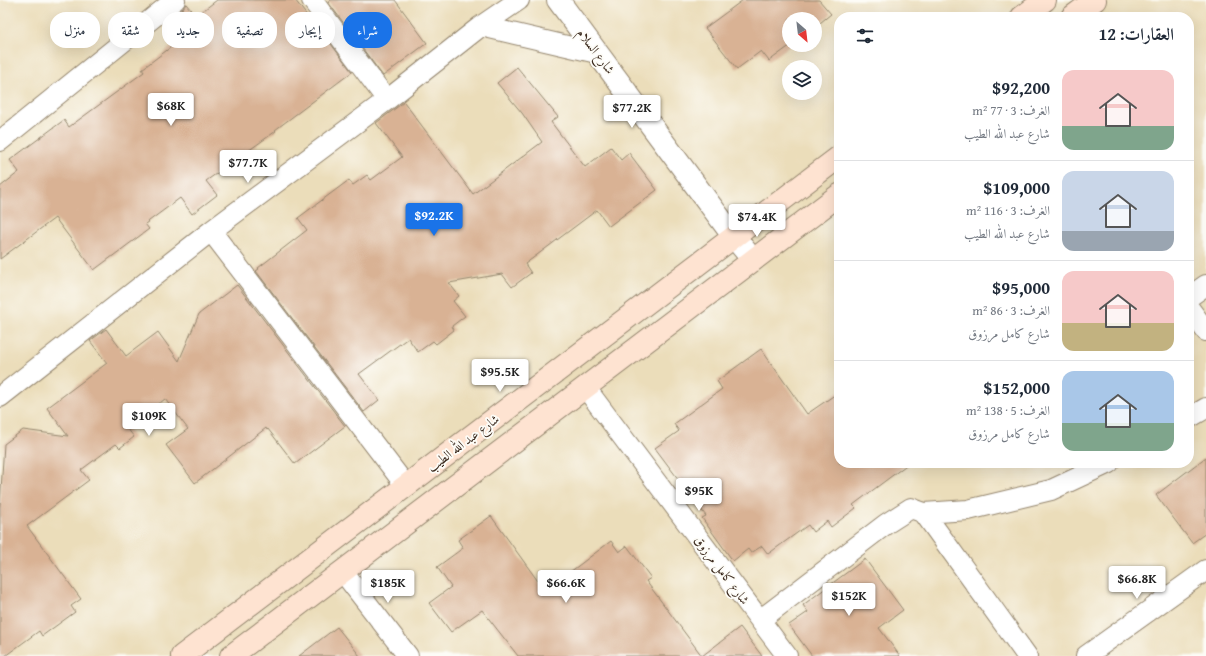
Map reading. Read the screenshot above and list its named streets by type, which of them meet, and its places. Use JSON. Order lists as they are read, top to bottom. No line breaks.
{"streets":{"main road":["شارع عبد الله الطيب"],"street":["شارع السلام","شارع كامل مرزوق"]},"crossings":[["شارع السلام","شارع عبد الله الطيب"]],"north":"bottom right","page":{"chip":["شراء","إيجار","تصفية","جديد","شقة","منزل"],"heading":"العقارات: 12","list":[{"name":"$92,200","note":"الغرف: 3 · 77 m² · شارع عبد الله الطيب"},{"name":"$109,000","note":"الغرف: 3 · 116 m² · شارع عبد الله الطيب"},{"name":"$95,000","note":"الغرف: 3 · 86 m² · شارع كامل مرزوق"},{"name":"$152,000","note":"الغرف: 5 · 138 m² · شارع كامل مرزوق"}],"price":["$68K","$77.2K","$77.7K","$92.2K","$74.4K","$95.5K","$109K","$95K","$66.8K","$185K","$66.6K","$152K"]}}
